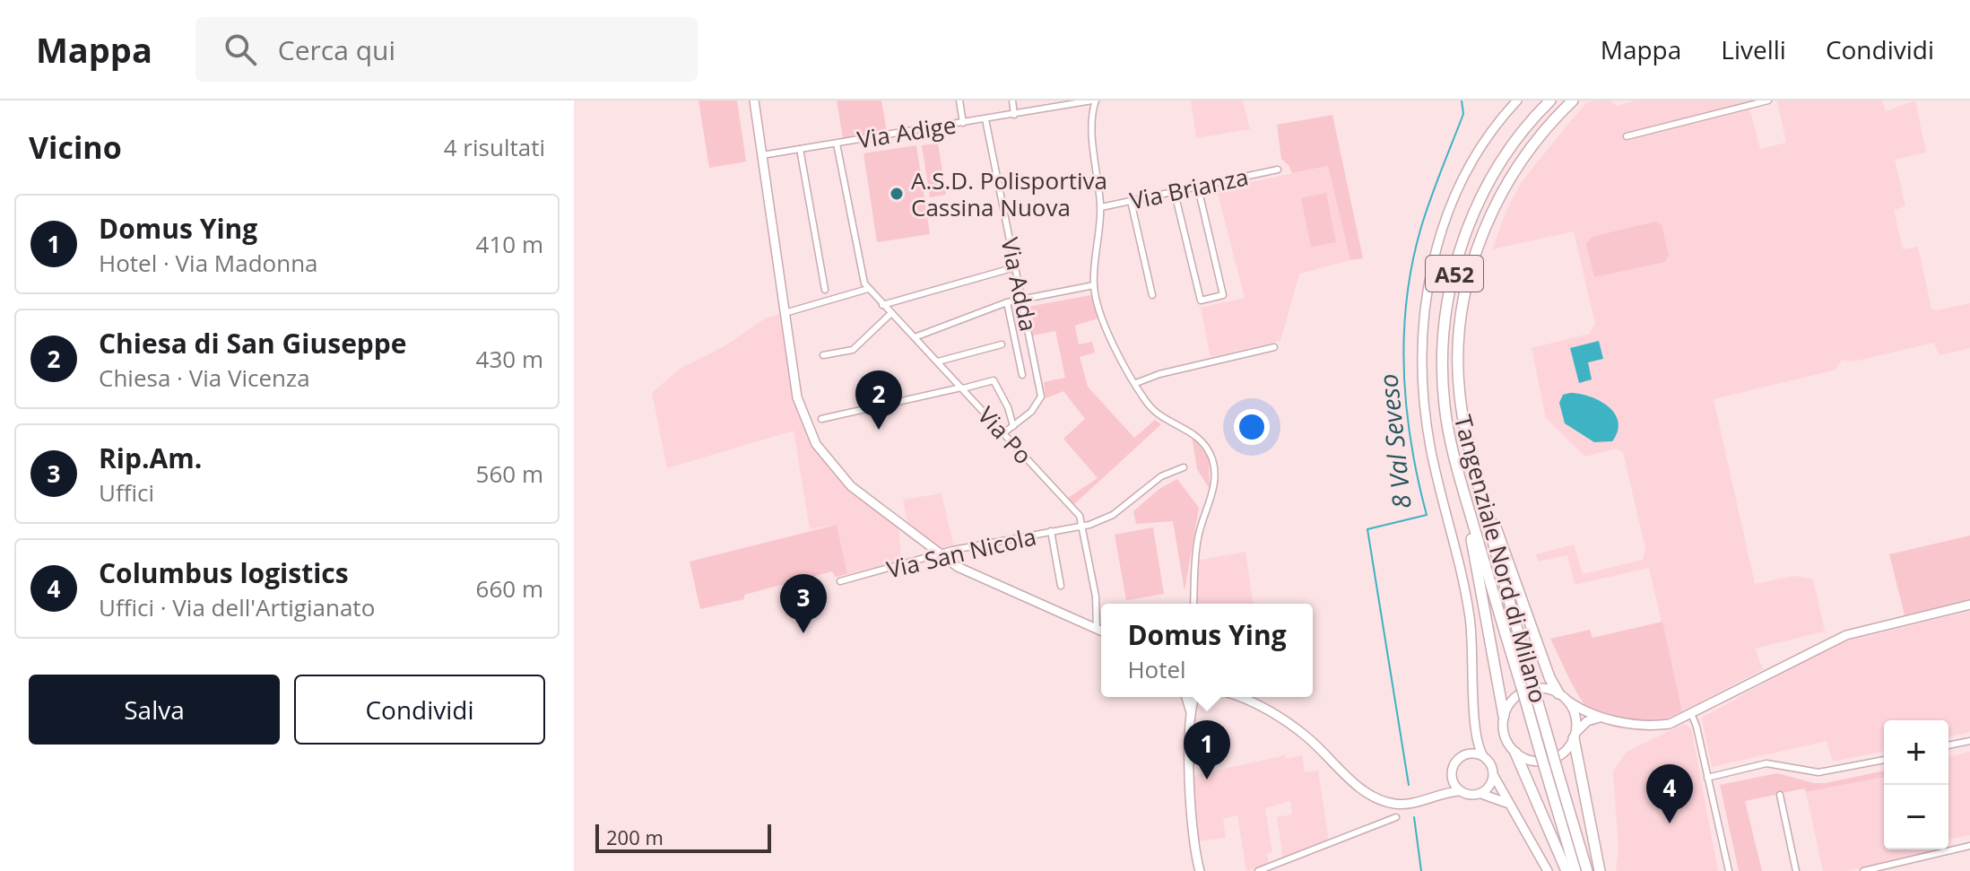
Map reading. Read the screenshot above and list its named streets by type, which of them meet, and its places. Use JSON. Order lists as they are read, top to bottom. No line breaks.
{"streets":{"highway":["A52","Tangenziale Nord di Milano"],"street":["Via Adige","Via Brianza","Via Adda","Via Po","Via San Nicola"]},"crossings":[["Via Adige","Via Adda"],["Via Adda","Via Po"],["Via Po","Via San Nicola"]],"water":["8 Val Seveso"],"places":["A.S.D. Polisportiva Cassina Nuova"],"scale_bar":"200 m","page":{"header":"Mappa","search":"Cerca qui","nav":["Mappa","Livelli","Condividi"],"heading":["Vicino","4 risultati"],"list":[{"mark":"1","name":"Domus Ying","note":"Hotel · Via Madonna","value":"410 m"},{"mark":"2","name":"Chiesa di San Giuseppe","note":"Chiesa · Via Vicenza","value":"430 m"},{"mark":"3","name":"Rip.Am.","note":"Uffici","value":"560 m"},{"mark":"4","name":"Columbus logistics","note":"Uffici · Via dell'Artigianato","value":"660 m"}],"pins":["2","3","1","4"],"popup":["Domus Ying","Hotel"],"buttons":["Salva","Condividi"],"map_buttons":["+","−"],"scale":"200 m"}}
